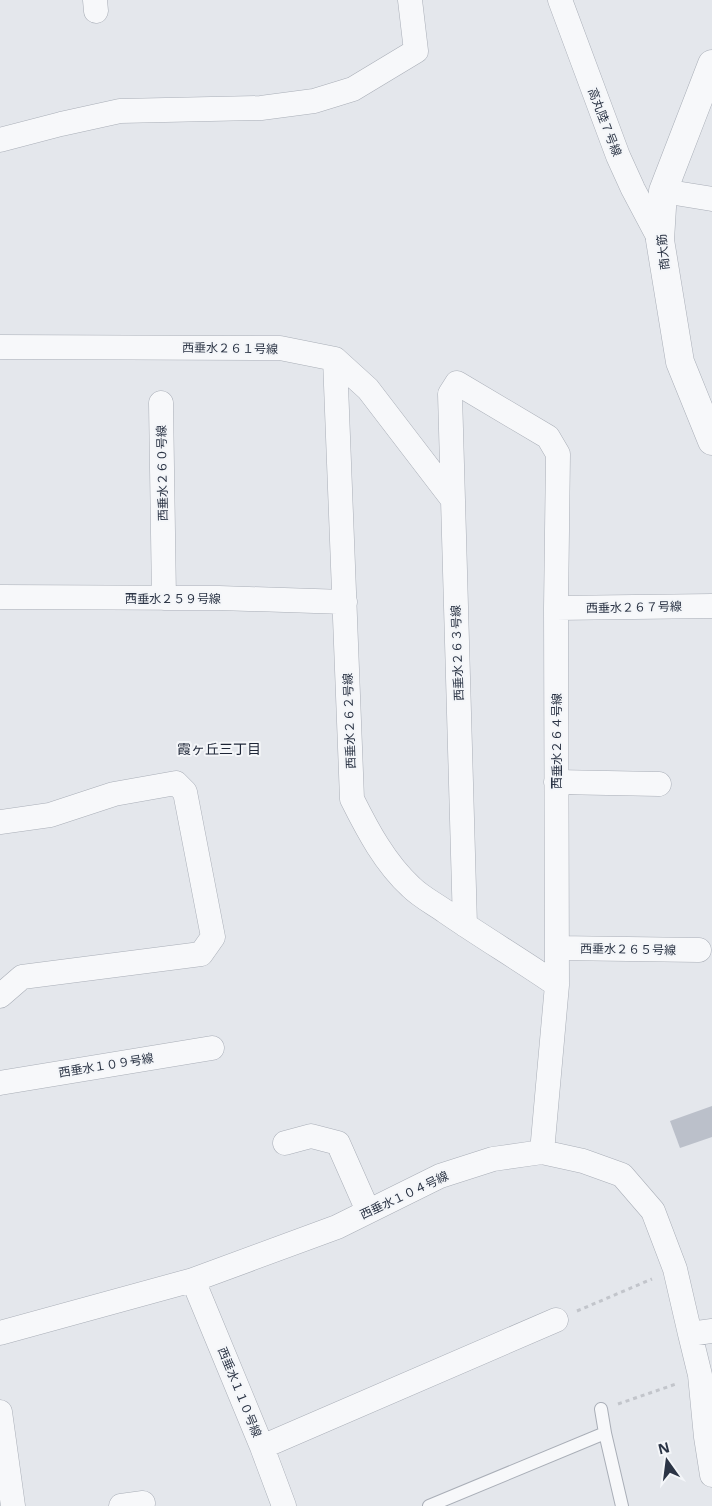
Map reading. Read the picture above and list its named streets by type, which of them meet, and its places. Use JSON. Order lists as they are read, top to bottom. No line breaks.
{"streets":{"street":["高丸陸７号線","商大筋","西垂水２６１号線","西垂水２６０号線","西垂水２５９号線","西垂水２６７号線","西垂水２６３号線","西垂水２６２号線","西垂水２６４号線","西垂水２６５号線","西垂水１０９号線","西垂水１０４号線","西垂水１１０号線"]},"crossings":[["高丸陸７号線","商大筋"],["西垂水２６１号線","西垂水２６２号線"],["西垂水２６０号線","西垂水２５９号線"],["西垂水２５９号線","西垂水２６２号線"],["西垂水２６７号線","西垂水２６４号線"],["西垂水２６３号線","西垂水２６２号線"],["西垂水２６３号線","西垂水２６４号線"],["西垂水２６２号線","西垂水２６４号線"],["西垂水２６４号線","西垂水２６５号線"],["西垂水２６４号線","西垂水１０４号線"],["西垂水１０４号線","西垂水１１０号線"]],"districts":["霞ヶ丘三丁目"],"north":"top"}
